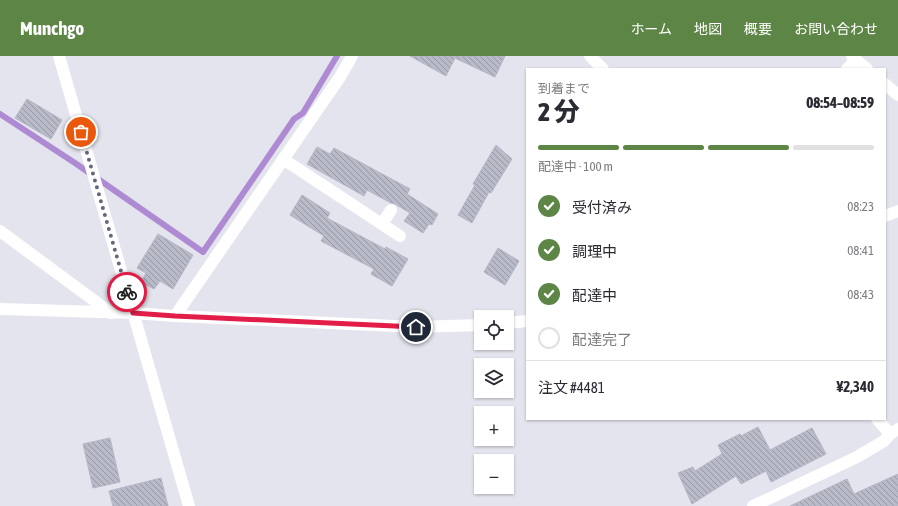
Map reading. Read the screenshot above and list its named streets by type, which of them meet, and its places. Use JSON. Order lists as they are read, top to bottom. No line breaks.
{"page":{"header":"Munchgo","nav":["ホーム","地図","概要","お問い合わせ"],"heading":["2 分","到着まで","08:54–08:59"],"panel":["注文 #4481","¥2,340"],"bar":"配達中 · 100 m","list":[["受付済み","08:23"],["調理中","08:41"],["配達中","08:43"],"配達完了"],"map_buttons":["+","−"]}}
